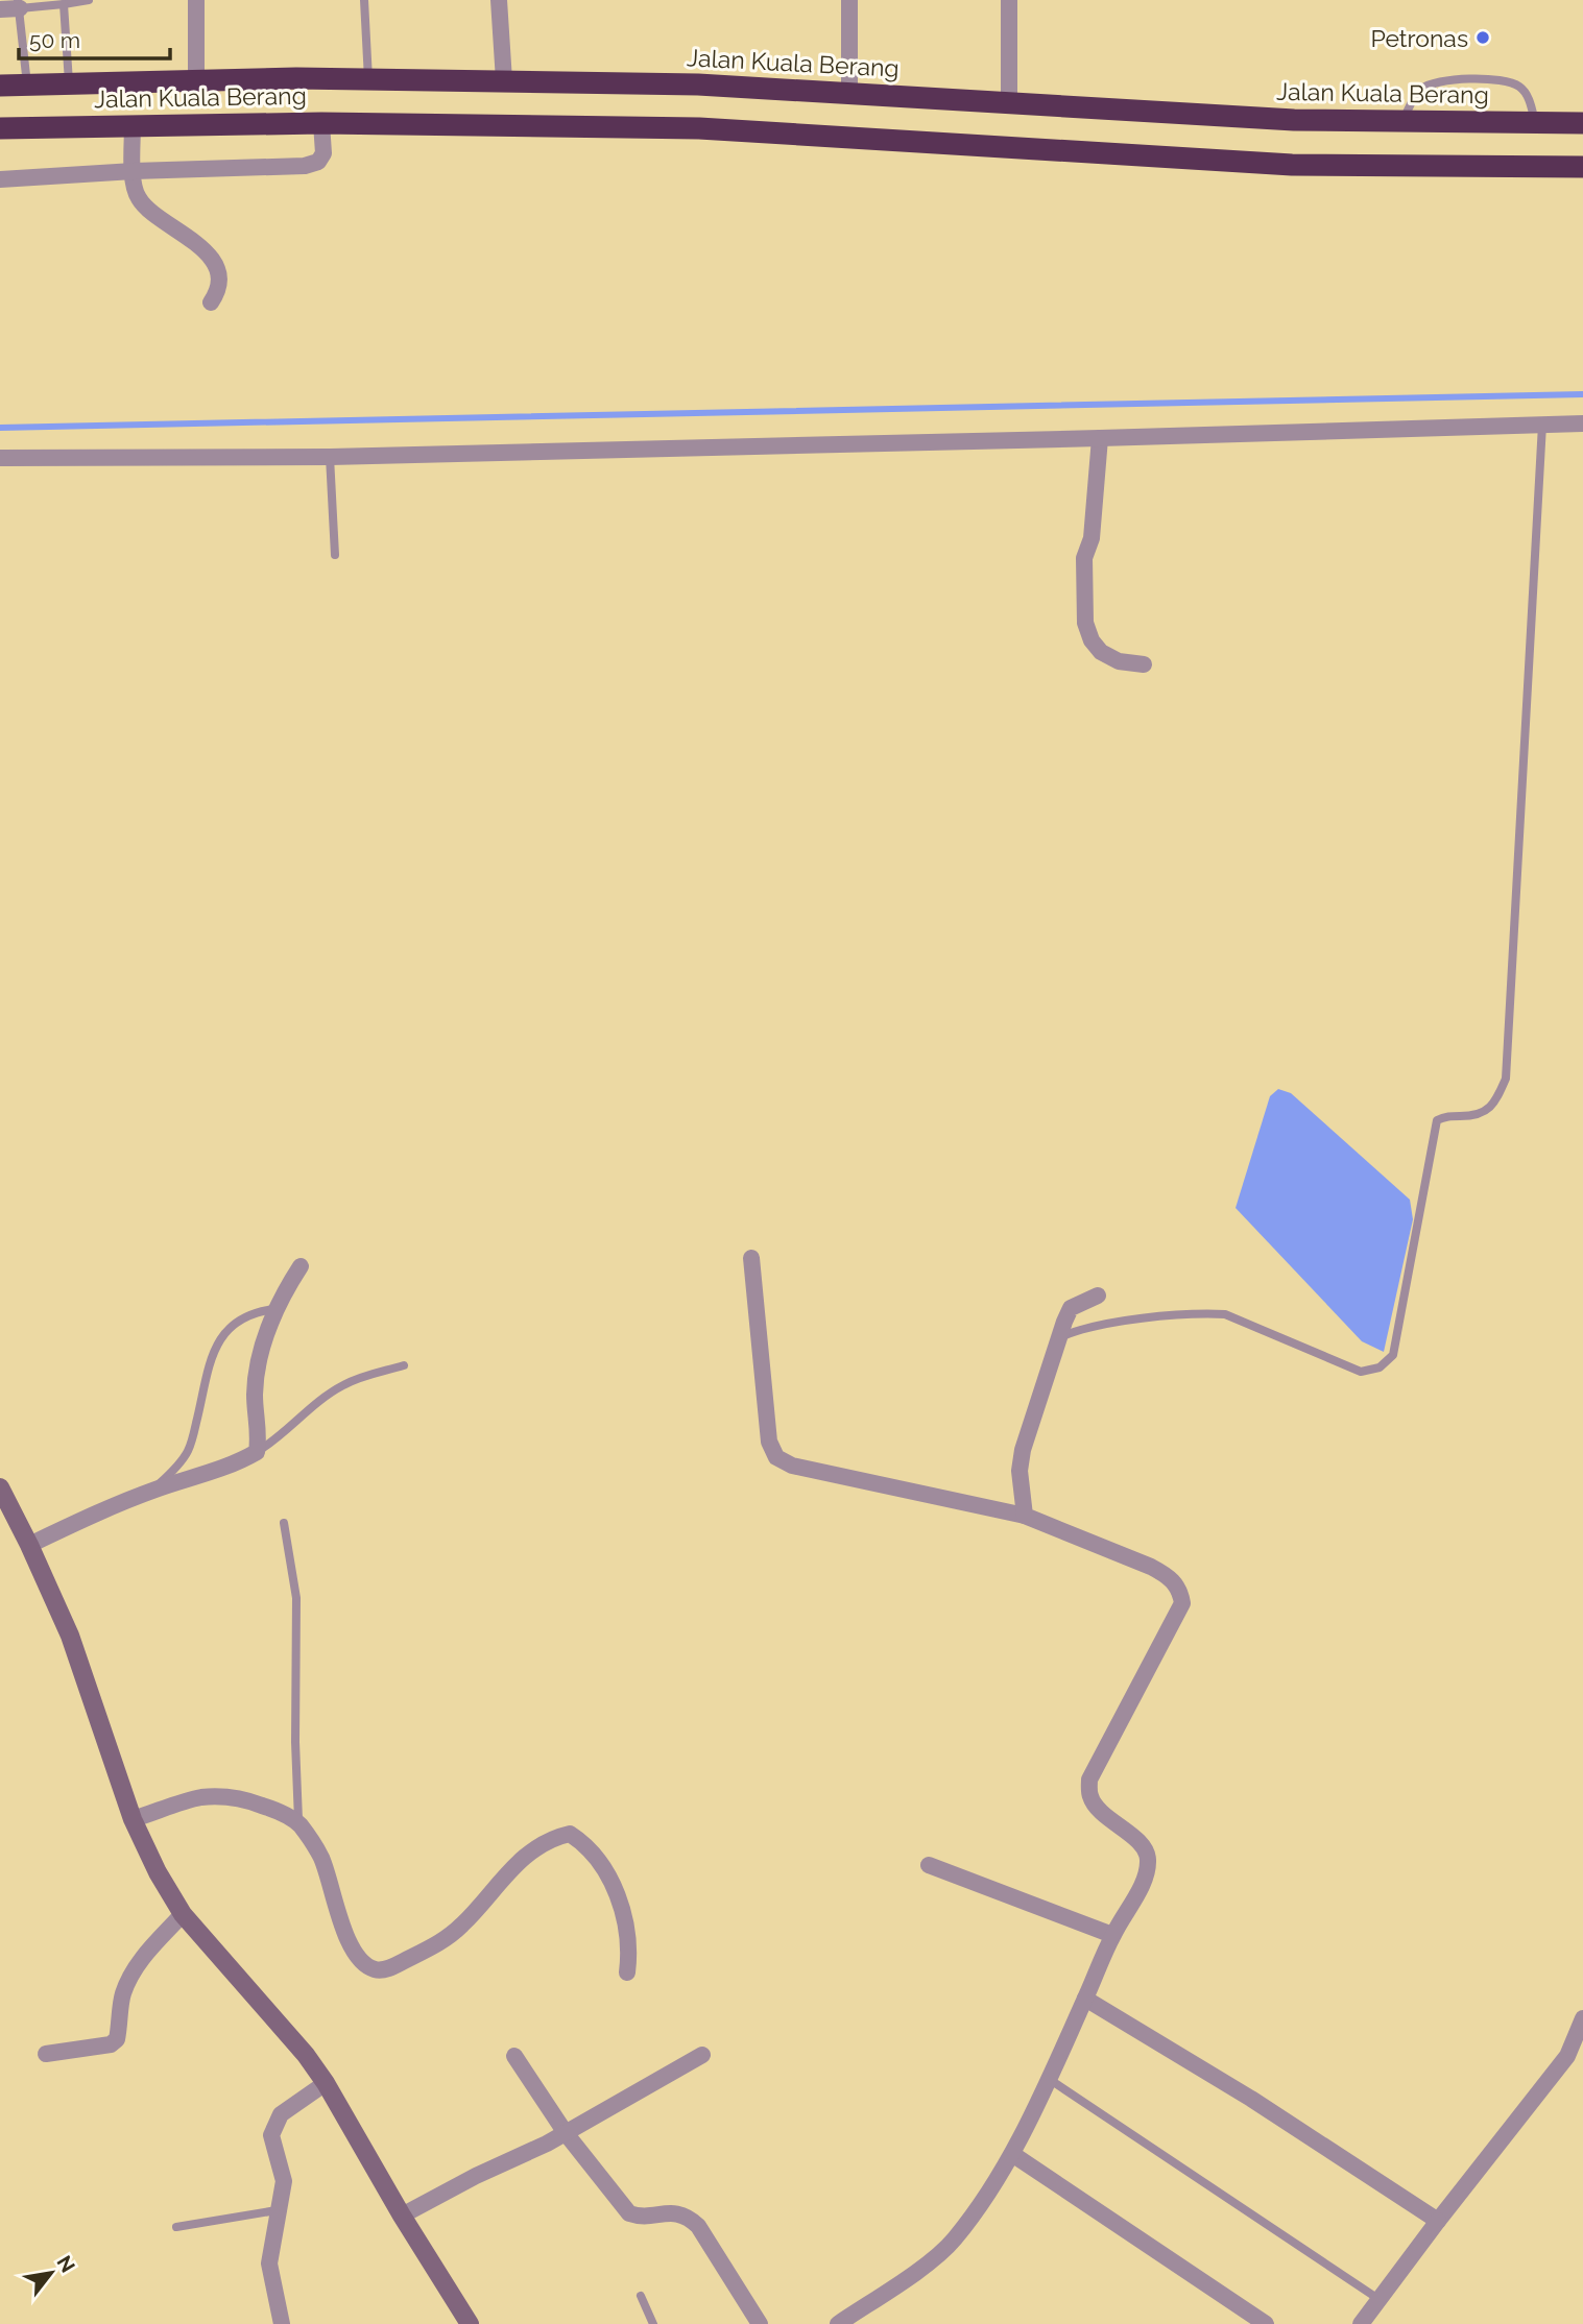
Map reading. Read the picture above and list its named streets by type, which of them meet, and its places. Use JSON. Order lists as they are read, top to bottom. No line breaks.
{"streets":{"highway":["Jalan Kuala Berang"]},"places":["Petronas"],"scale_bar":"50 m","north":"top right"}
